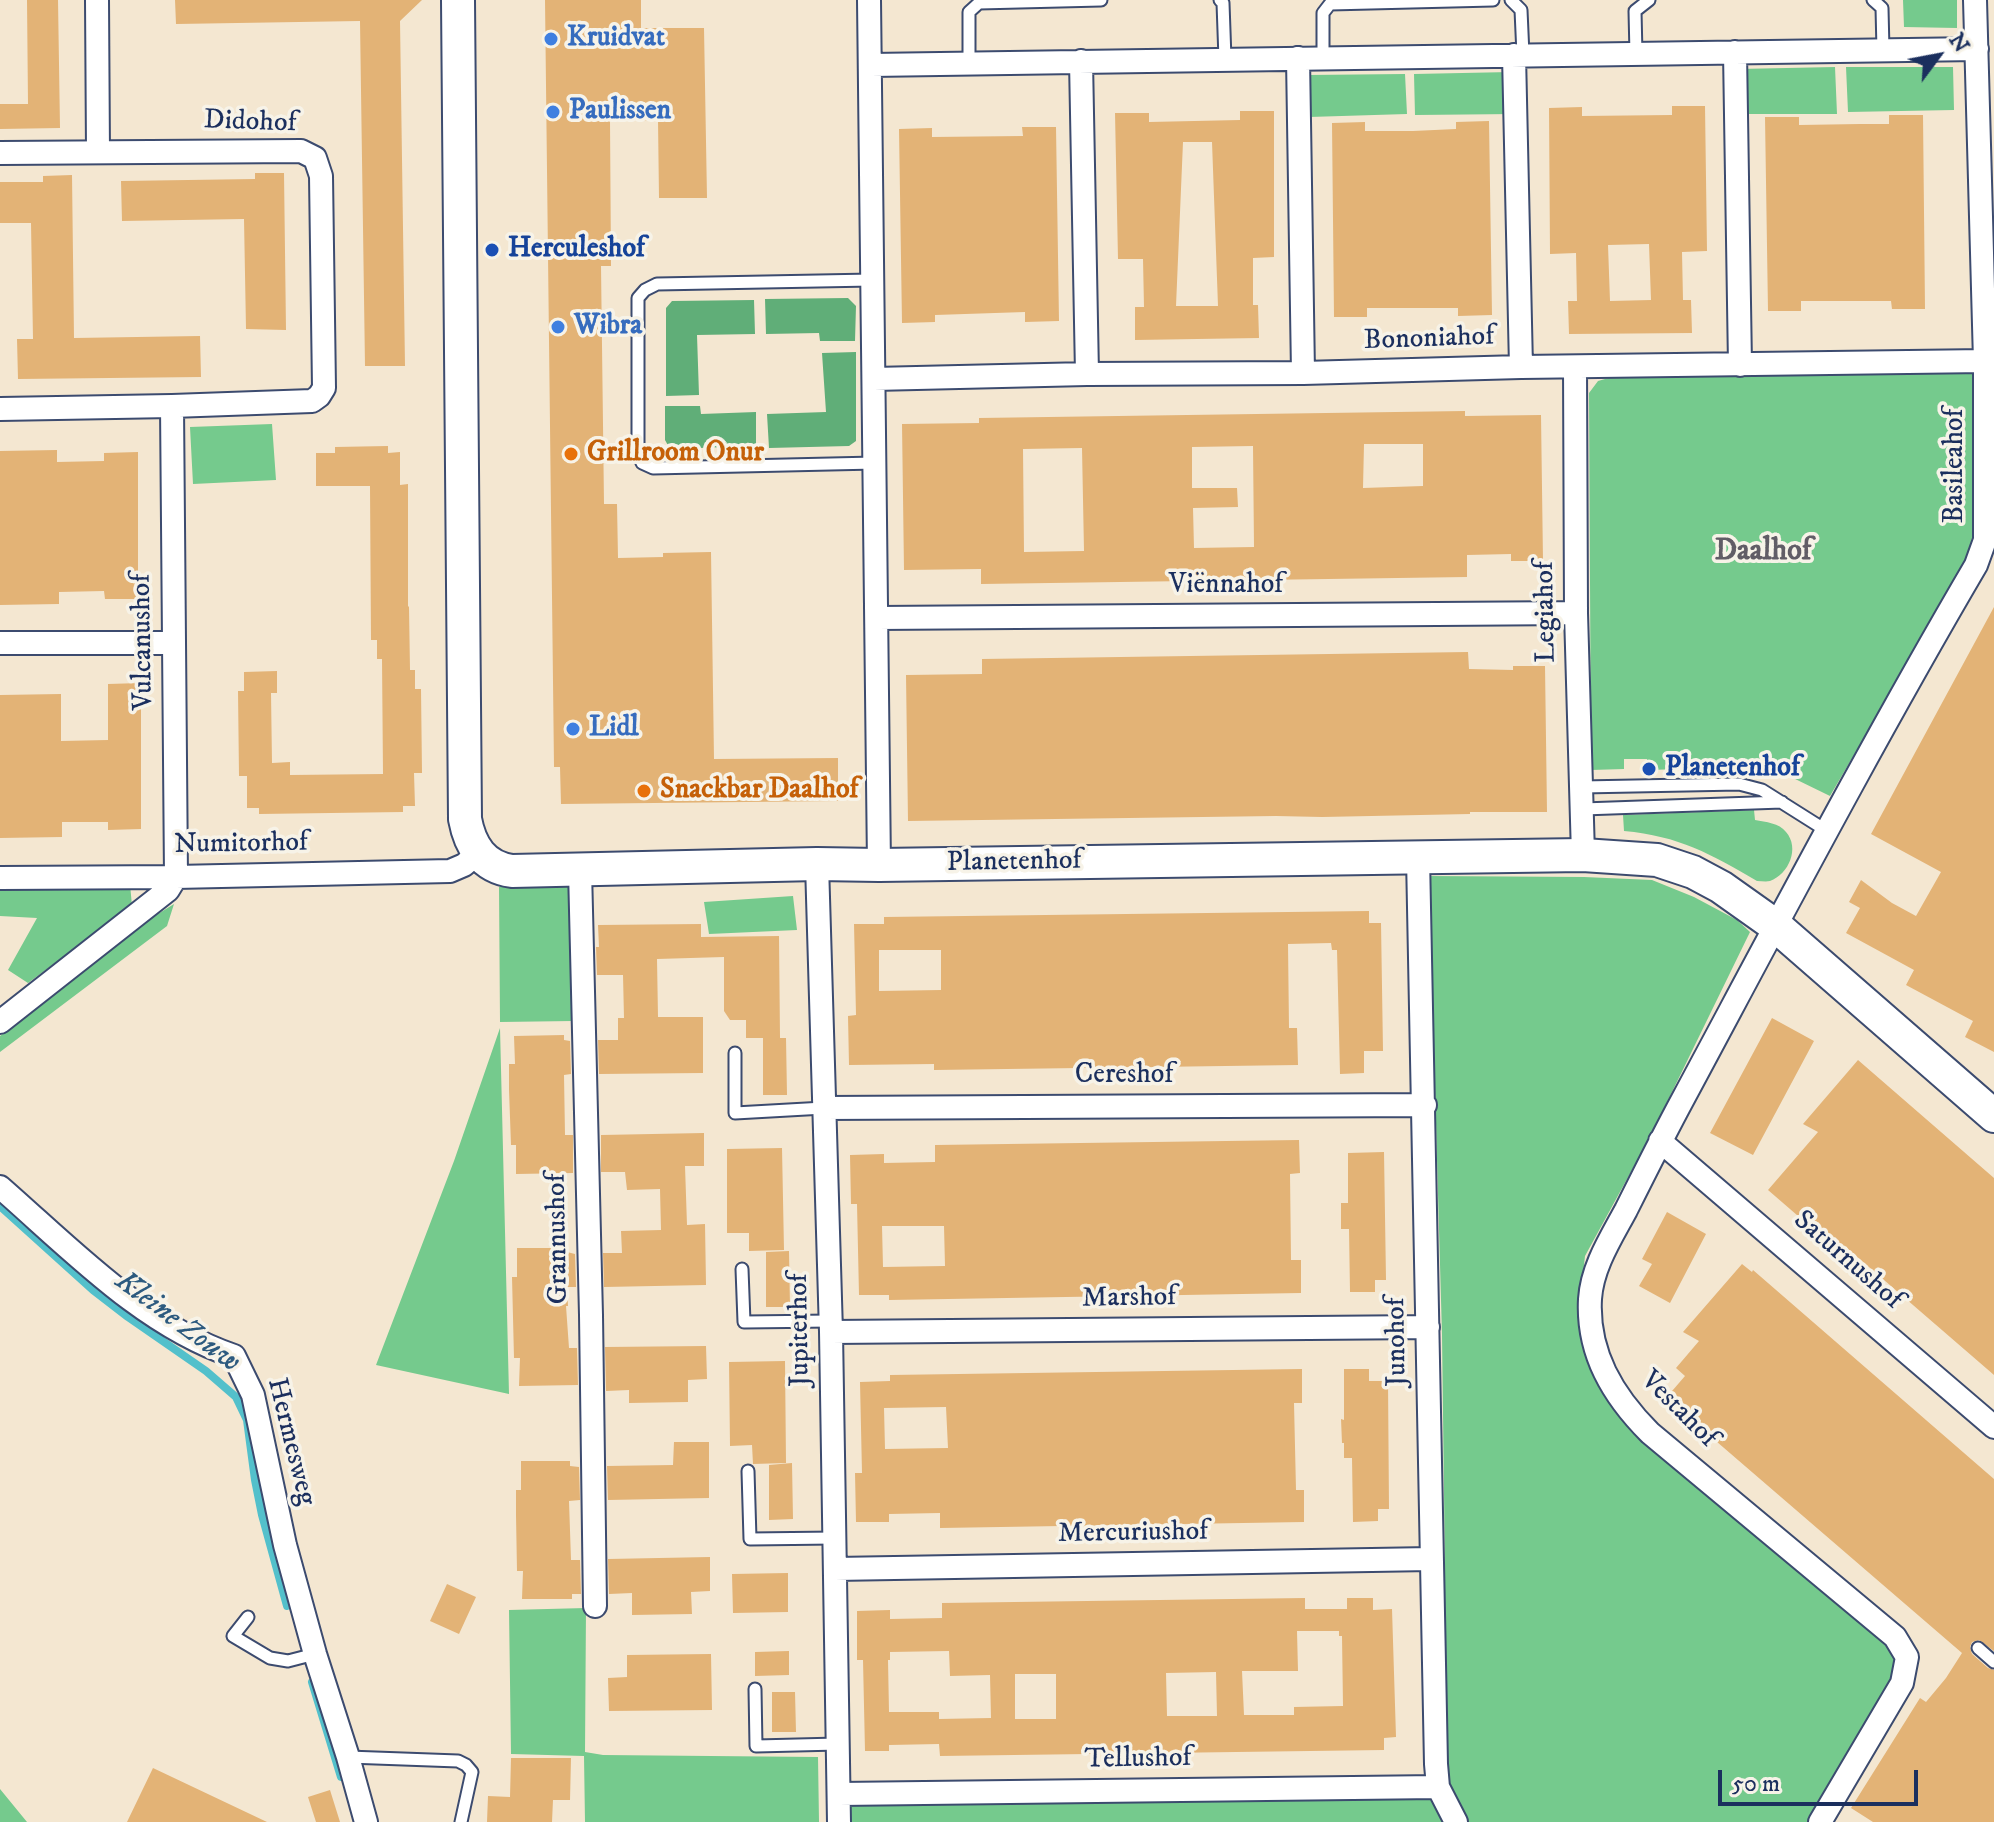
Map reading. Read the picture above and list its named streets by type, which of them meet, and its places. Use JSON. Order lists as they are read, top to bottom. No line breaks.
{"streets":{"street":["Didohof","Bononiahof","Basileahof","Viënnahof","Legiahof","Vulcanushof","Numitorhof","Planetenhof","Cereshof","Grannushof","Saturnushof","Marshof","Jupiterhof","Junohof","Vestahof","Hermesweg","Mercuriushof","Tellushof"]},"crossings":[["Didohof","Vulcanushof"],["Bononiahof","Basileahof"],["Bononiahof","Legiahof"],["Basileahof","Planetenhof"],["Basileahof","Vestahof"],["Viënnahof","Legiahof"],["Legiahof","Planetenhof"],["Vulcanushof","Numitorhof"],["Numitorhof","Planetenhof"],["Planetenhof","Grannushof"],["Planetenhof","Jupiterhof"],["Planetenhof","Junohof"],["Planetenhof","Vestahof"],["Cereshof","Jupiterhof"],["Cereshof","Junohof"],["Saturnushof","Vestahof"],["Marshof","Jupiterhof"],["Marshof","Junohof"],["Jupiterhof","Mercuriushof"],["Jupiterhof","Tellushof"],["Junohof","Mercuriushof"],["Junohof","Tellushof"]],"districts":["Daalhof"],"water":["Kleine Zouw"],"places":["Kruidvat","Paulissen","Herculeshof","Wibra","Grillroom Onur","Lidl","Planetenhof","Snackbar Daalhof"],"scale_bar":"50 m","north":"top right"}
